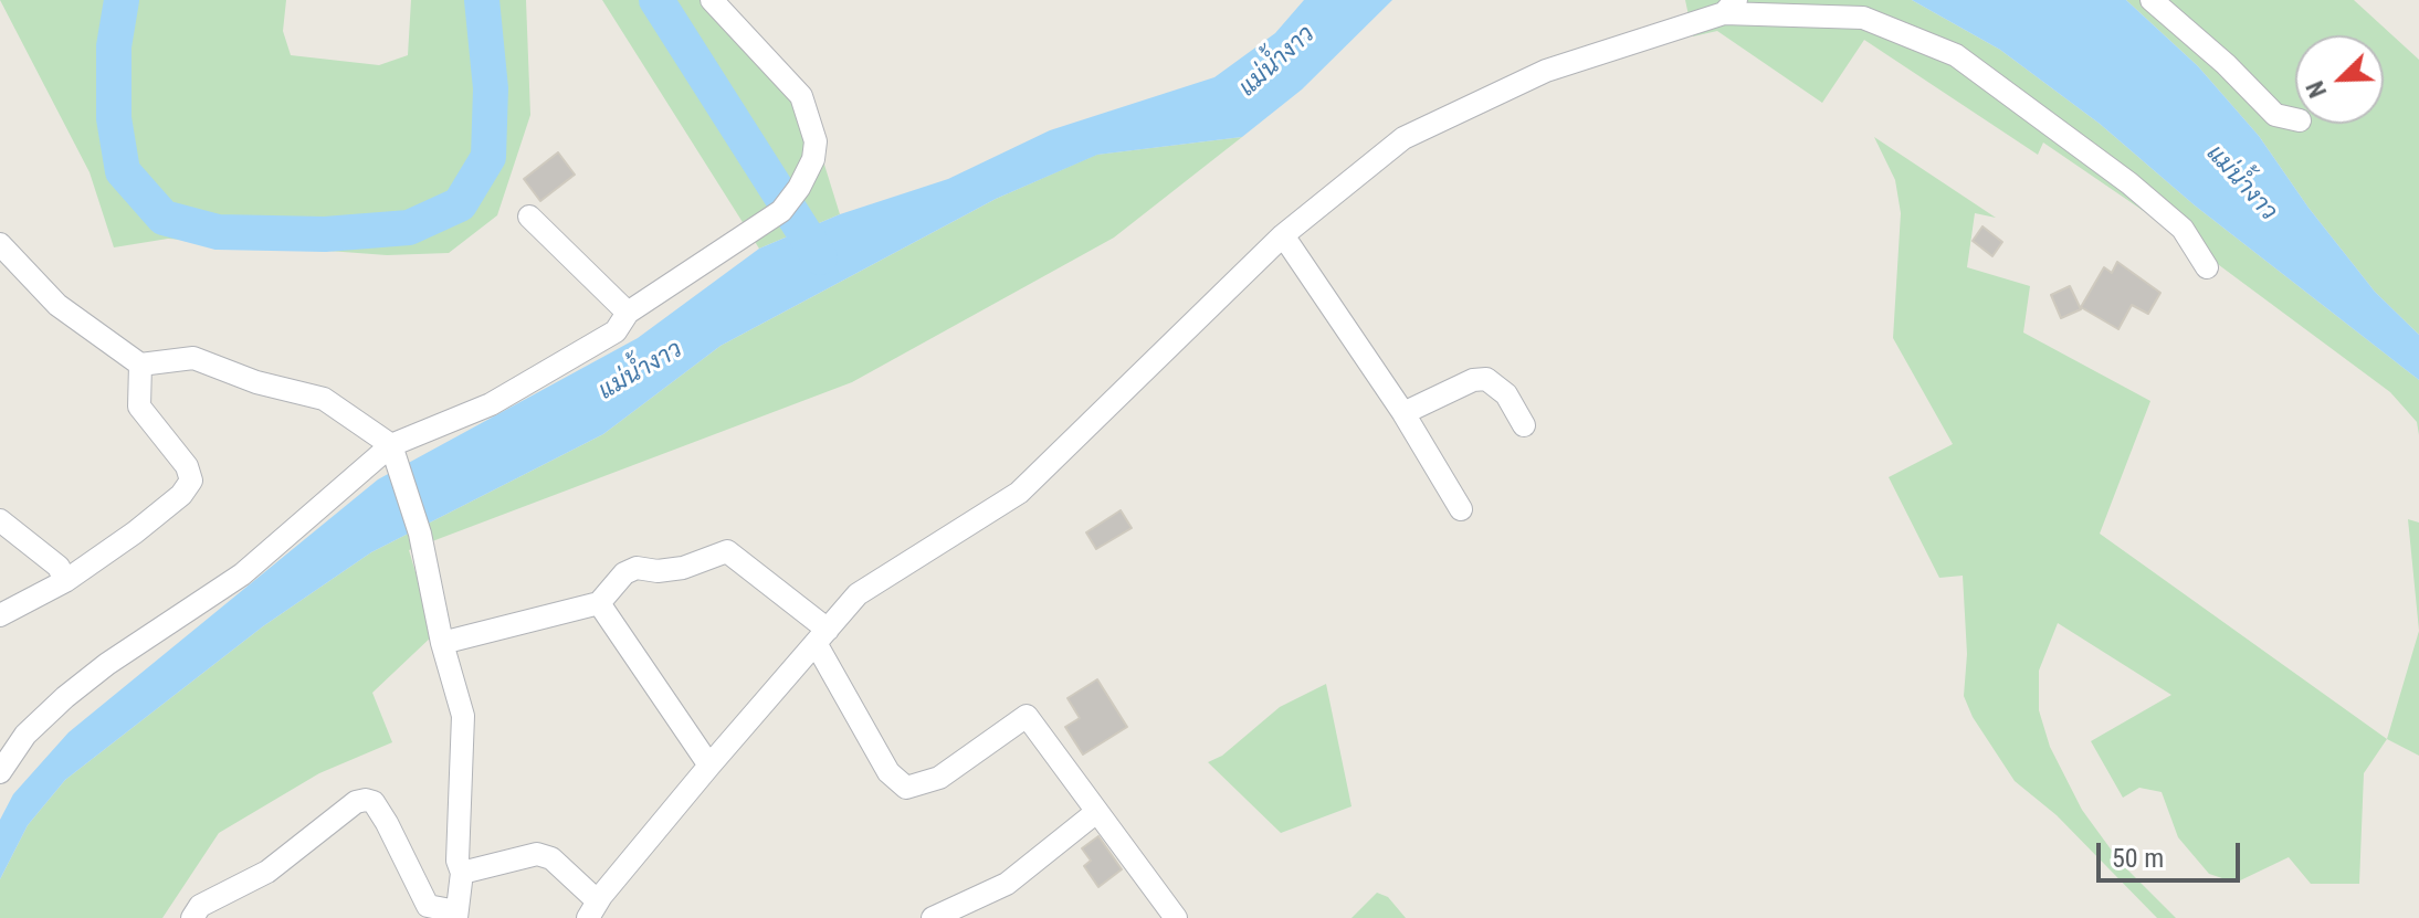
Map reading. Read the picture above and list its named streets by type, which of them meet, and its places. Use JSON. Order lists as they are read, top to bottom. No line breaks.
{"water":["แม่น้ำงาว"],"scale_bar":"50 m","north":"bottom left"}
